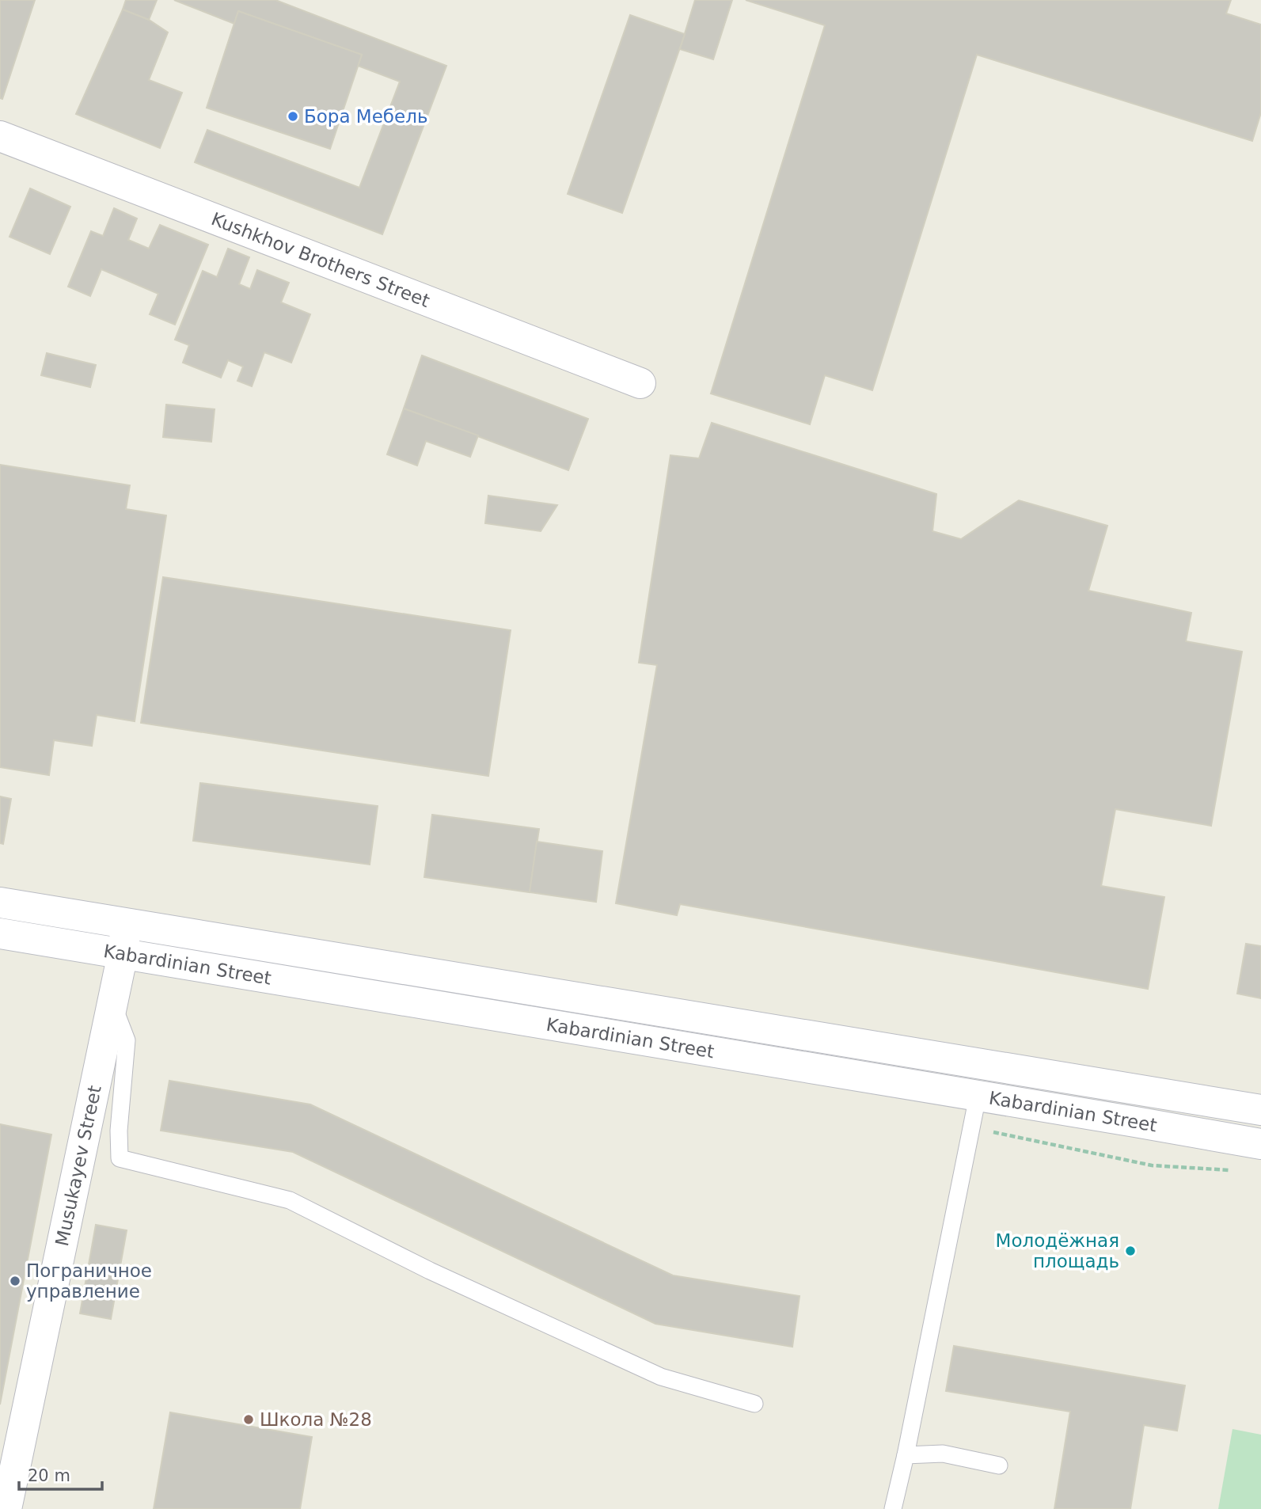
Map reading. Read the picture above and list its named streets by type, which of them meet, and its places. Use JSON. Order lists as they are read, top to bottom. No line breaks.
{"streets":{"main road":["Kushkhov Brothers Street","Kabardinian Street","Musukayev Street"]},"crossings":[["Kabardinian Street","Musukayev Street"]],"places":["Бора Мебель","Молодёжная площадь","Пограничное управление","Школа №28"],"scale_bar":"20 m"}
